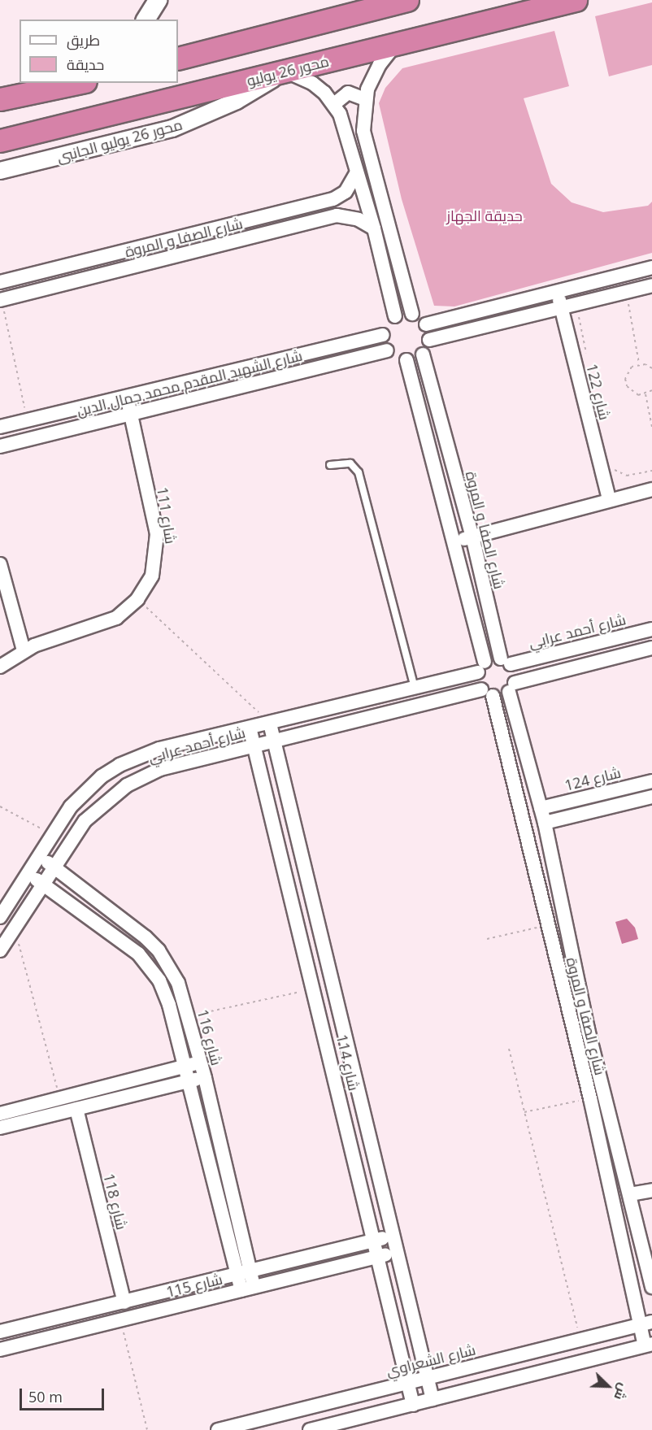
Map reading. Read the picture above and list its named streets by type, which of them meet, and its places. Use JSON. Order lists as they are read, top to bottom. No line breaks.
{"streets":{"highway":["محور 26 يوليو"],"street":["محور 26 يوليو الجانبى","شارع الصفا و المروة","شارع الشهيد المقدم محمد جمال الدين","شارع 122","شارع 111","شارع أحمد عرابي","شارع 124","شارع 116","شارع 114","شارع 118","شارع 115","شارع الشعراوي"]},"crossings":[["محور 26 يوليو","محور 26 يوليو الجانبى"],["شارع الصفا و المروة","شارع الشهيد المقدم محمد جمال الدين"],["شارع الصفا و المروة","شارع أحمد عرابي"],["شارع الصفا و المروة","شارع 124"],["شارع الصفا و المروة","شارع الشعراوي"],["شارع الشهيد المقدم محمد جمال الدين","شارع 111"],["شارع أحمد عرابي","شارع 116"],["شارع أحمد عرابي","شارع 114"],["شارع 116","شارع 115"],["شارع 114","شارع 115"],["شارع 114","شارع الشعراوي"],["شارع 118","شارع 115"]],"parks":["حديقة الجهاز"],"legend":["طريق","حديقة"],"scale_bar":"50 m","north":"bottom right"}
